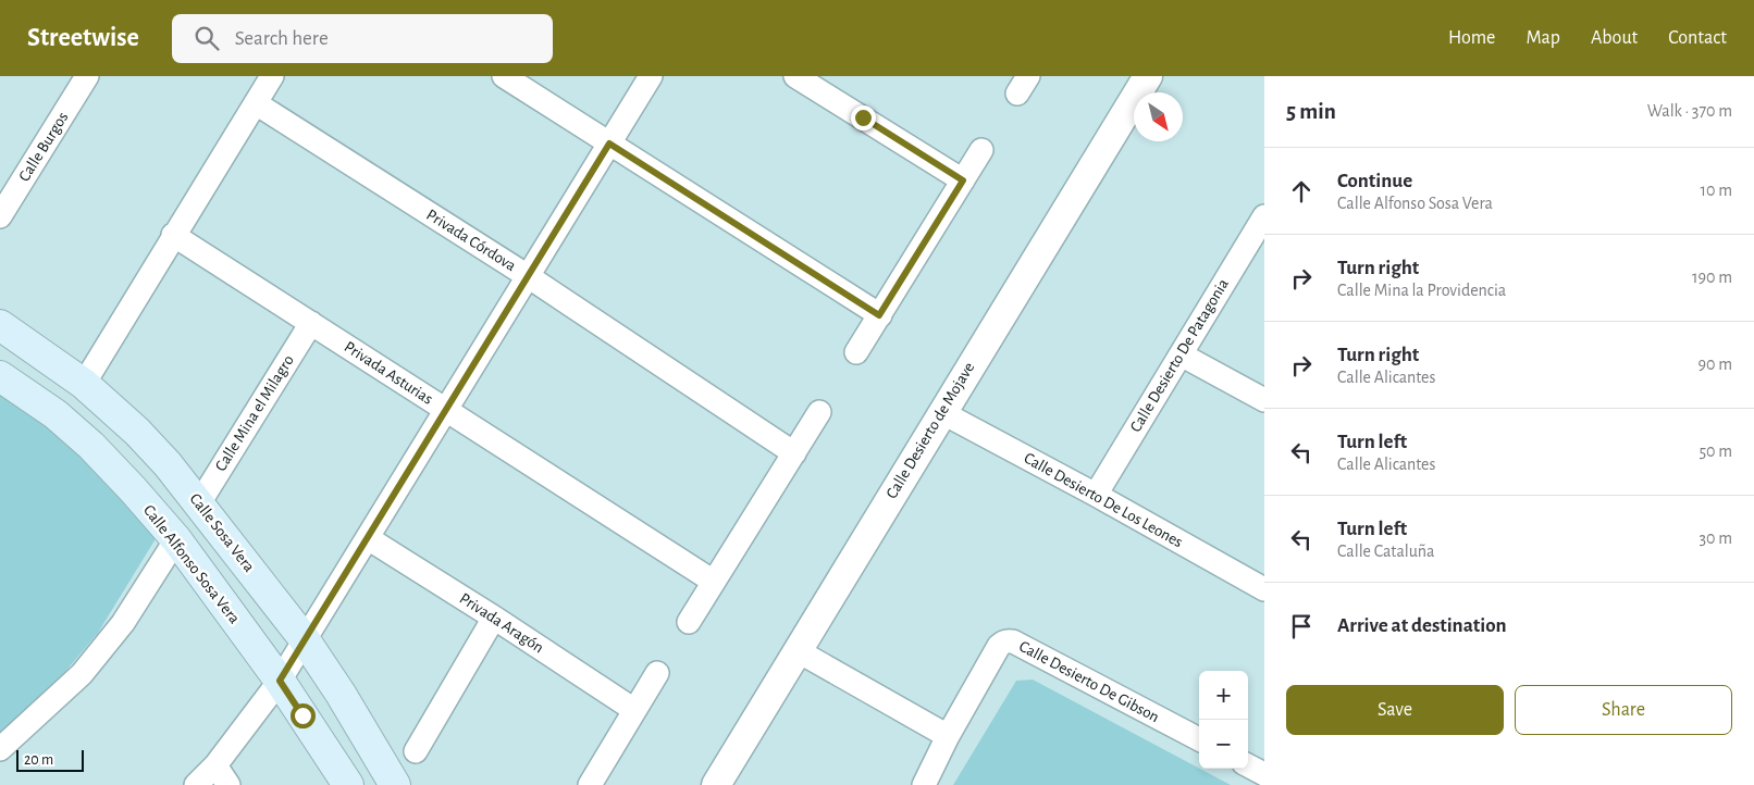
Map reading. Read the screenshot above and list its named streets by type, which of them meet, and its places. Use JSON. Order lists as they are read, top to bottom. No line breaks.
{"streets":{"main road":["Calle Sosa Vera","Calle Alfonso Sosa Vera"],"street":["Calle Burgos","Privada Córdova","Calle Desierto De Patagonia","Privada Asturias","Calle Mina el Milagro","Calle Desierto de Mojave","Calle Desierto De Los Leones","Privada Aragón","Calle Desierto De Gibson"]},"crossings":[["Calle Desierto De Patagonia","Calle Desierto De Los Leones"],["Privada Asturias","Calle Mina el Milagro"],["Calle Mina el Milagro","Calle Sosa Vera"],["Calle Desierto de Mojave","Calle Desierto De Los Leones"]],"scale_bar":"20 m","north":"bottom right","page":{"header":"Streetwise","search":"Search here","nav":["Home","Map","About","Contact"],"heading":["5 min","Walk · 370 m"],"list":[["Continue","Calle Alfonso Sosa Vera","10 m"],["Turn right","Calle Mina la Providencia","190 m"],["Turn right","Calle Alicantes","90 m"],["Turn left","Calle Alicantes","50 m"],["Turn left","Calle Cataluña","30 m"],"Arrive at destination"],"buttons":["Save","Share"],"map_buttons":["+","−"],"scale":"20 m"}}
